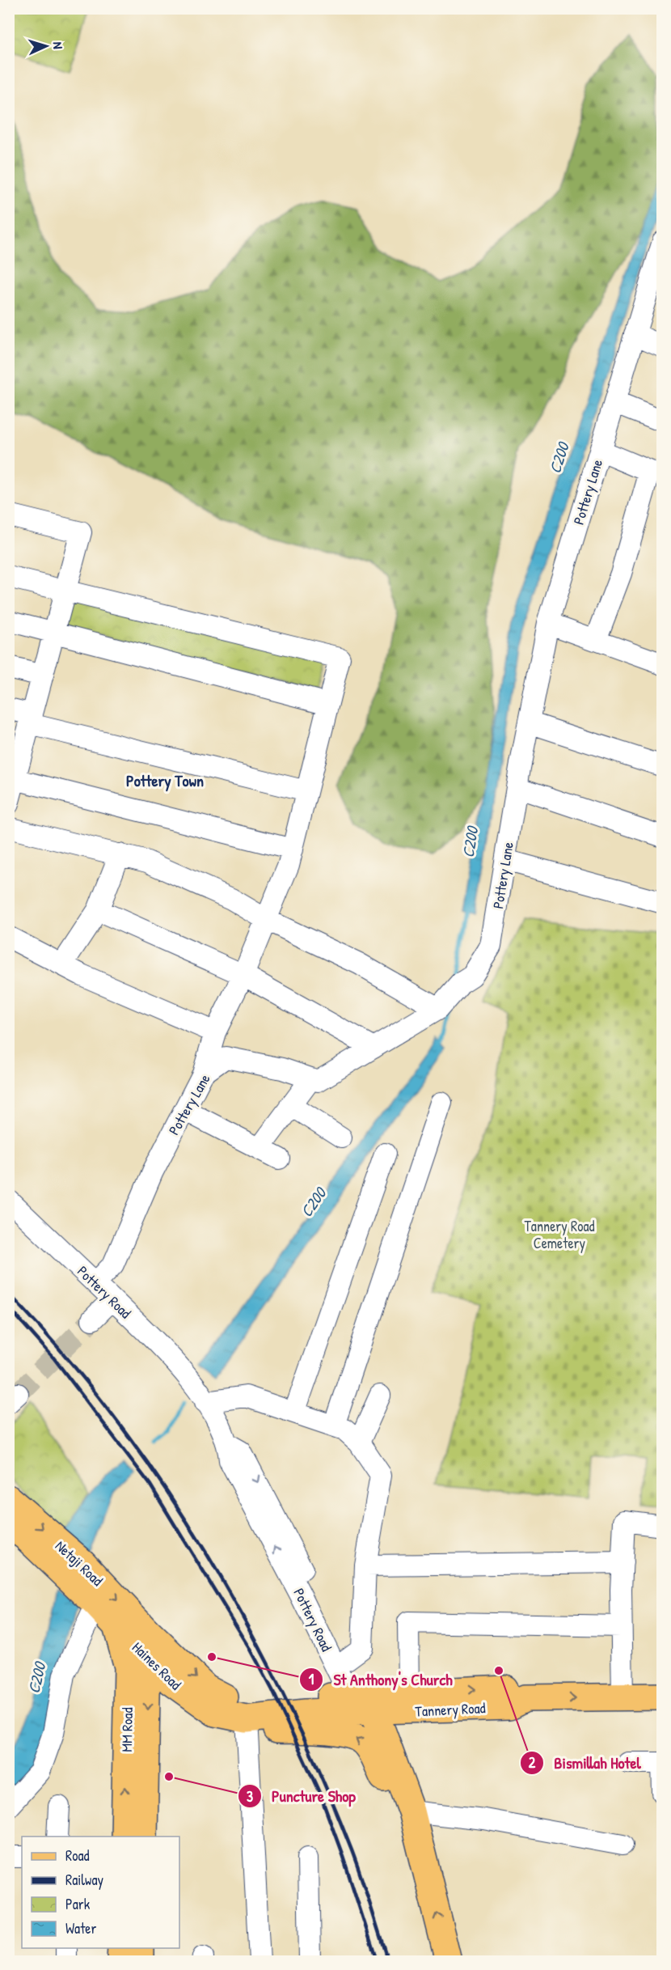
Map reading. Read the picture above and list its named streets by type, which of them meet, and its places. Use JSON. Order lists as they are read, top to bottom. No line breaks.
{"streets":{"main road":["Pottery Road","Netaji Road","Haines Road","Tannery Road","MM Road"],"street":["Pottery Lane"]},"crossings":[["Pottery Lane","Pottery Road"],["Pottery Road","Haines Road"],["Pottery Road","Tannery Road"],["Netaji Road","Haines Road"],["Netaji Road","MM Road"],["Haines Road","Tannery Road"],["Haines Road","MM Road"]],"one_way":["Netaji Road"],"districts":["Pottery Town"],"water":["C200"],"parks":["Tannery Road Cemetery"],"places":["St Anthony's Church","Bismillah Hotel","Puncture Shop"],"legend":["Road","Railway","Park","Water"],"north":"right"}
